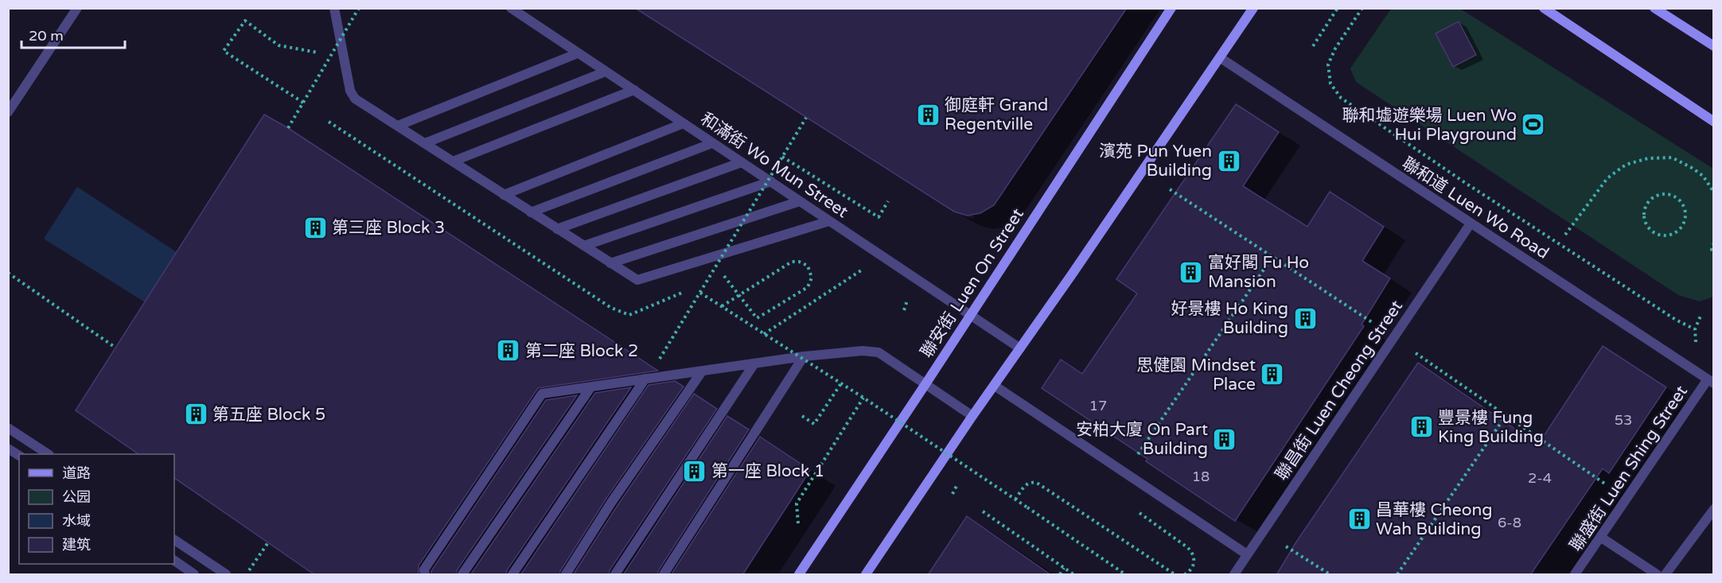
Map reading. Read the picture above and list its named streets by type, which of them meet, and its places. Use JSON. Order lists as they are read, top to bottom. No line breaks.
{"streets":{"street":["和滿街 Wo Mun Street","聯和道 Luen Wo Road","聯安街 Luen On Street","聯昌街 Luen Cheong Street","聯盛街 Luen Shing Street"]},"crossings":[["和滿街 Wo Mun Street","聯安街 Luen On Street"],["聯和道 Luen Wo Road","聯昌街 Luen Cheong Street"],["聯和道 Luen Wo Road","聯盛街 Luen Shing Street"]],"places":{"building":["御庭軒 Grand Regentville","濱苑 Pun Yuen Building","第三座 Block 3","富好閣 Fu Ho Mansion","好景樓 Ho King Building","第二座 Block 2","思健園 Mindset Place","第五座 Block 5","豐景樓 Fung King Building","安柏大廈 On Part Building","第一座 Block 1","昌華樓 Cheong Wah Building"],"sports":["聯和墟遊樂場 Luen Wo Hui Playground"]},"house_numbers":["17","53","18","2-4","6-8"],"legend":["道路","公园","水域","建筑"],"scale_bar":"20 m"}
